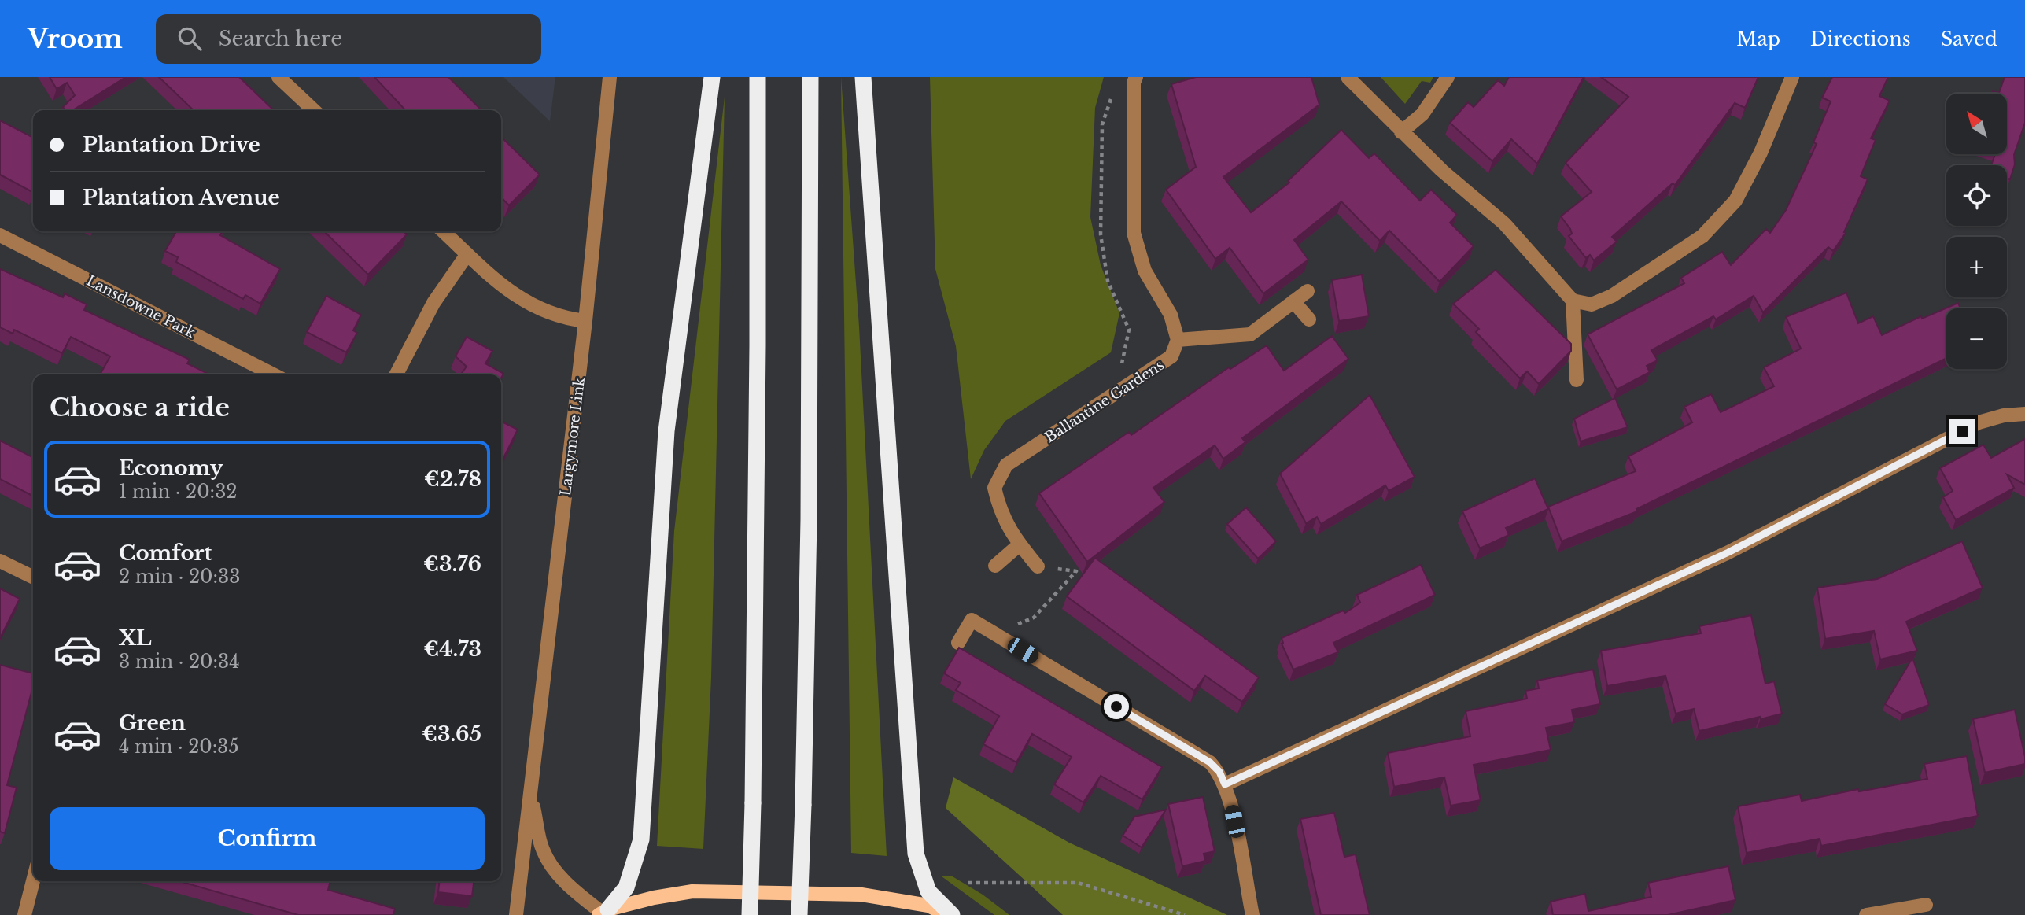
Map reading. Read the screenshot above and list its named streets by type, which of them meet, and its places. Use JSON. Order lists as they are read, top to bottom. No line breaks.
{"streets":{"street":["Lansdowne Park","Ballantine Gardens","Largymore Link"]},"north":"top left","page":{"header":"Vroom","search":"Search here","nav":["Map","Directions","Saved"],"map_buttons":["+","−"],"banner":["Plantation Drive","Plantation Avenue"],"heading":"Choose a ride","list":[{"name":"Economy","note":"1 min · 20:32","value":"€2.78"},{"name":"Comfort","note":"2 min · 20:33","value":"€3.76"},{"name":"XL","note":"3 min · 20:34","value":"€4.73"},{"name":"Green","note":"4 min · 20:35","value":"€3.65"}],"buttons":"Confirm"}}
